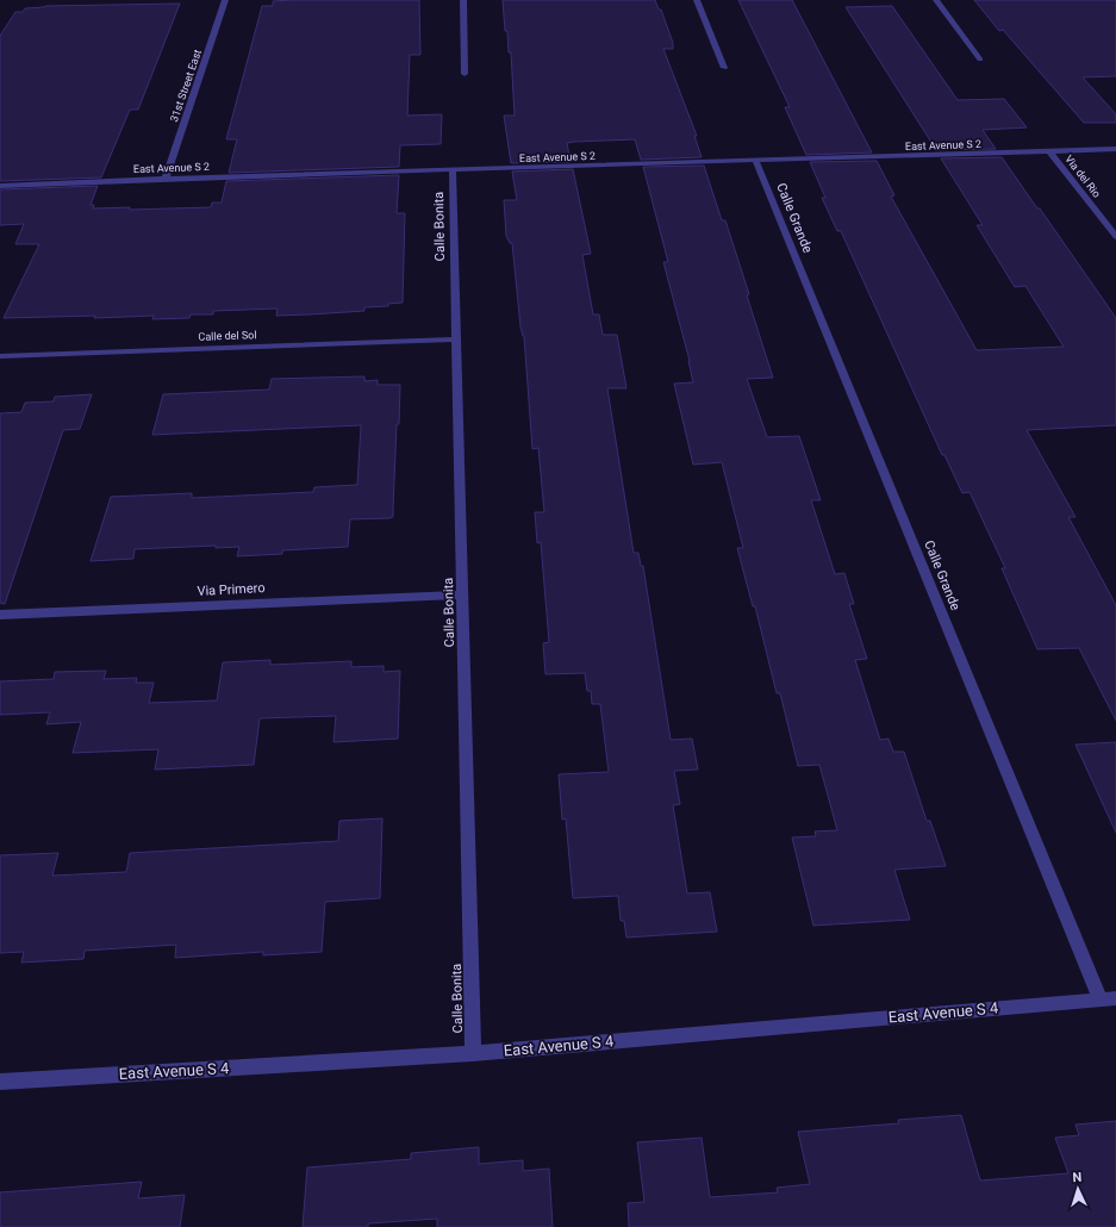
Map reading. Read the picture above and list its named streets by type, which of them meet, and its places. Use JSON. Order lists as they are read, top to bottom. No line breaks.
{"streets":{"street":["31st Street East","East Avenue S 2","Via del Rio","Calle Grande","Calle Bonita","Calle del Sol","Via Primero","East Avenue S 4"]},"crossings":[["31st Street East","East Avenue S 2"],["East Avenue S 2","Via del Rio"],["East Avenue S 2","Calle Grande"],["East Avenue S 2","Calle Bonita"],["Calle Grande","East Avenue S 4"],["Calle Bonita","Calle del Sol"],["Calle Bonita","Via Primero"],["Calle Bonita","East Avenue S 4"]],"north":"top"}
